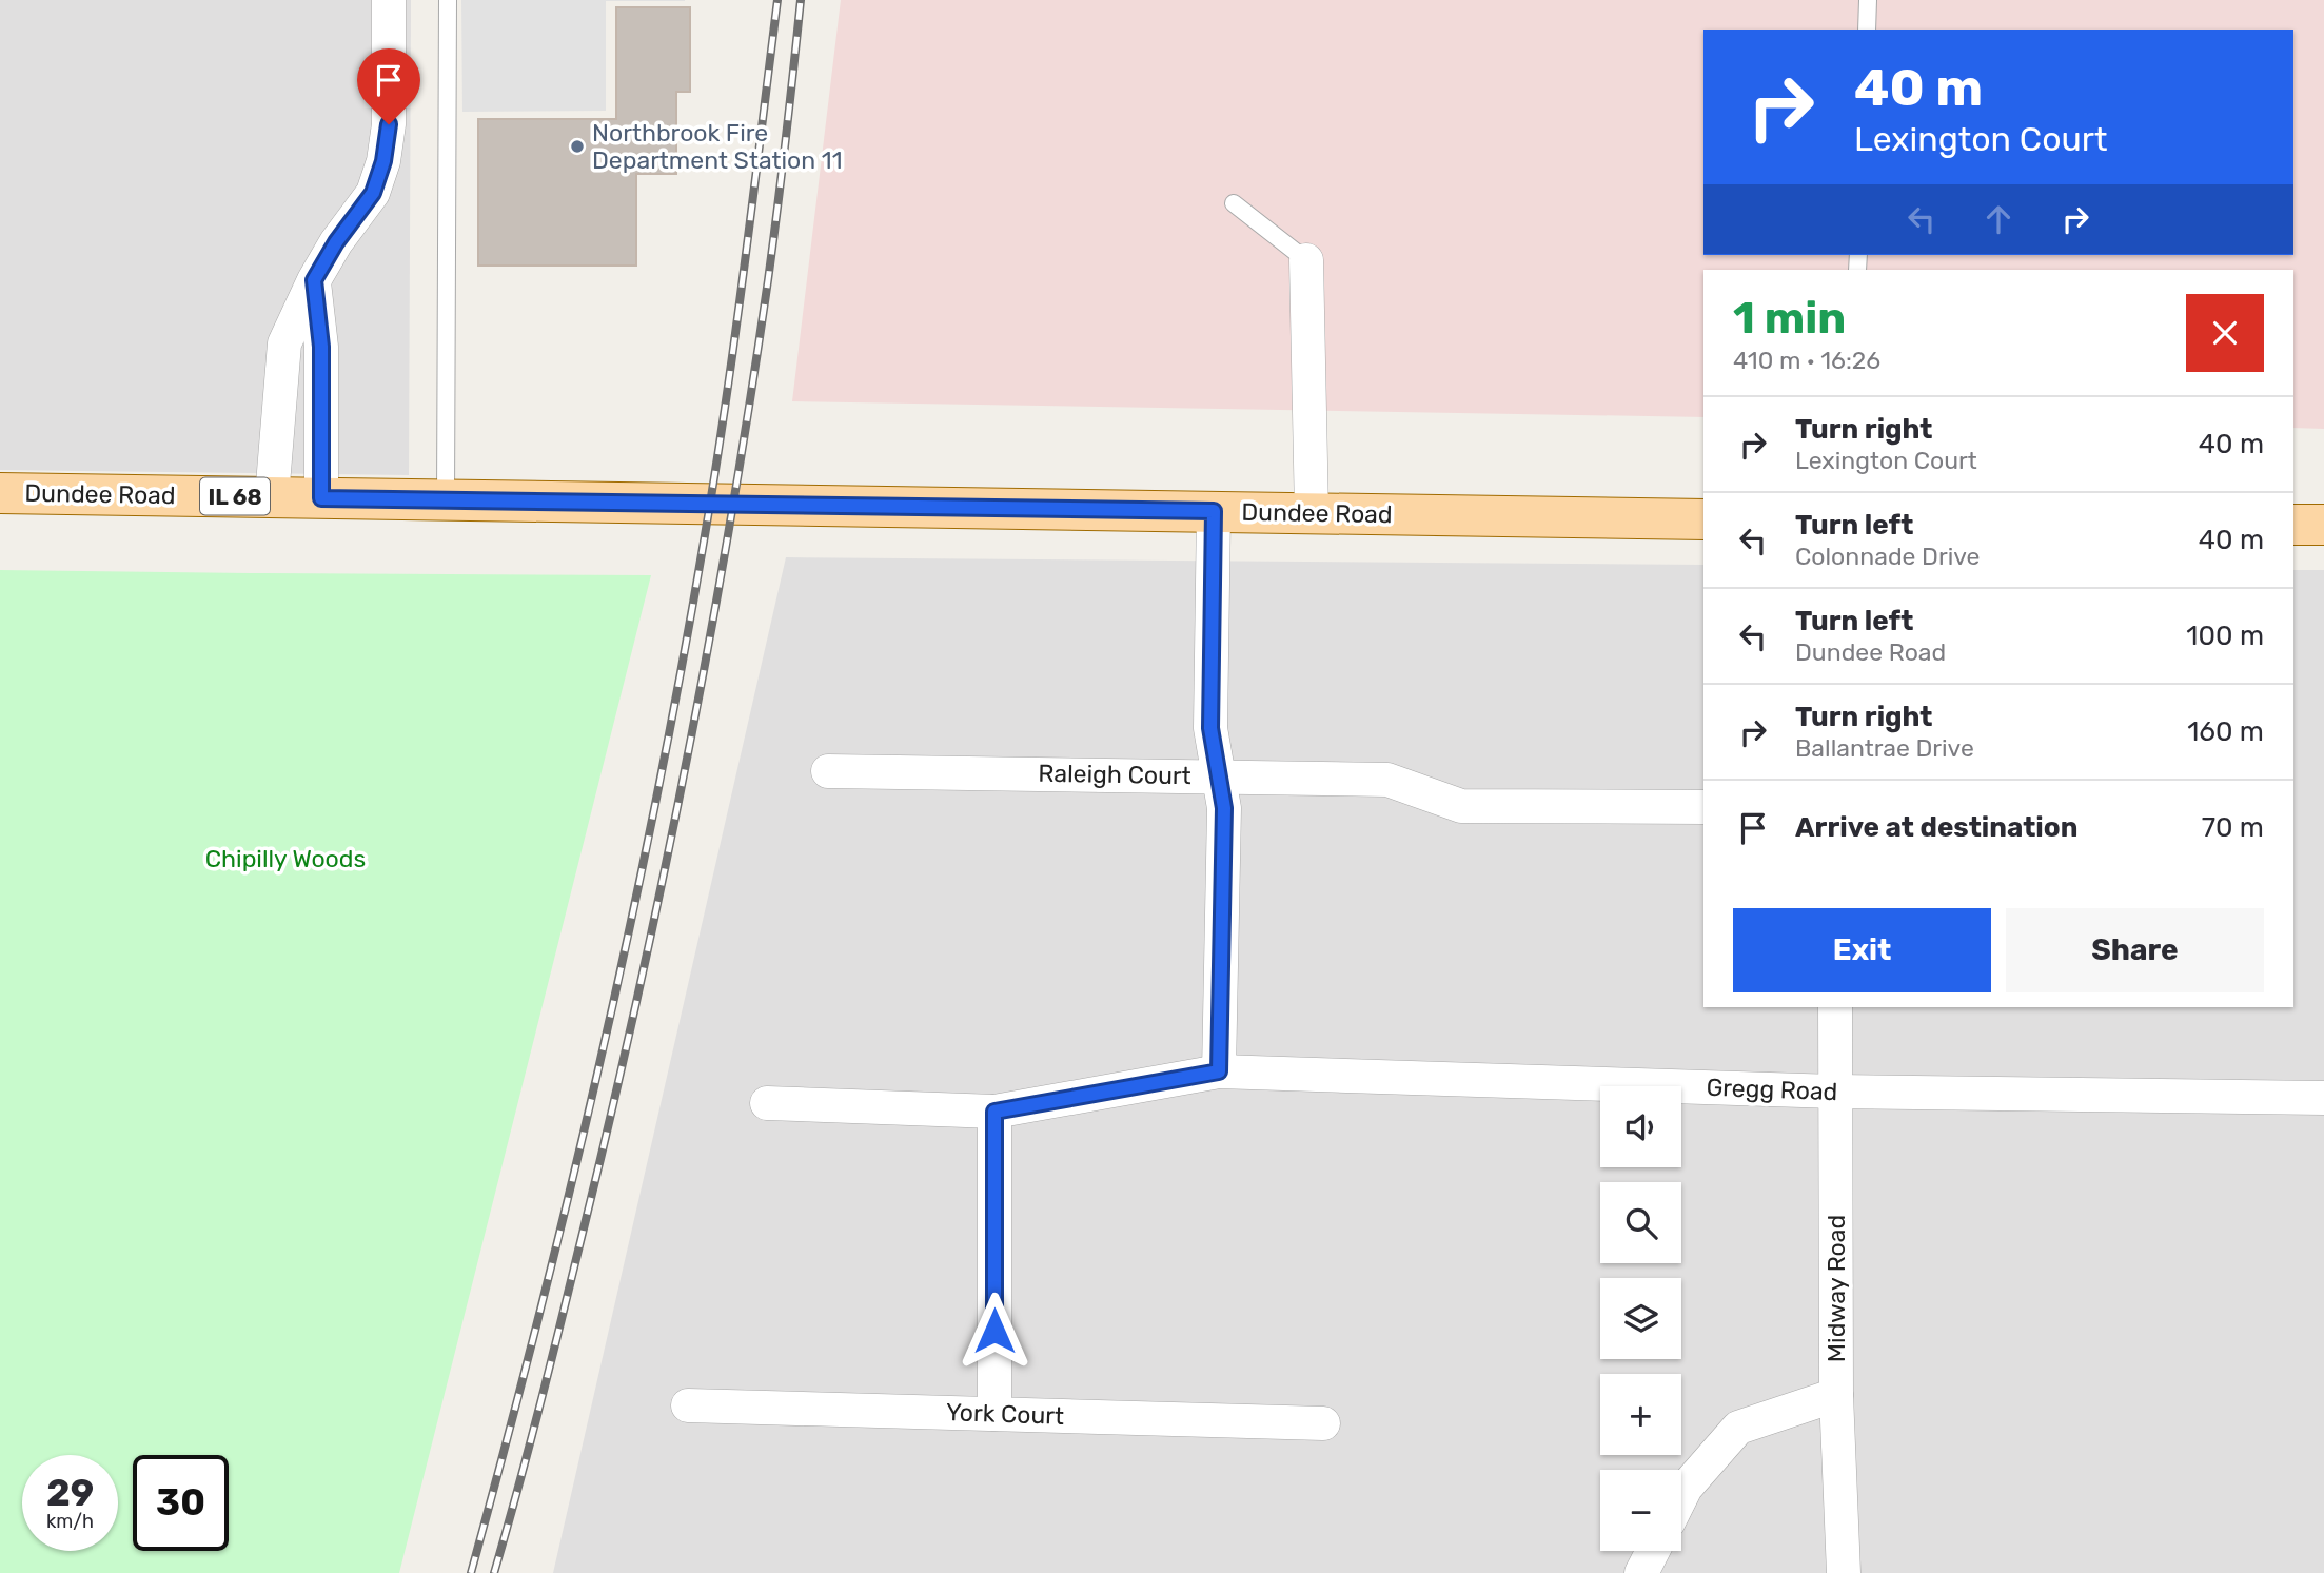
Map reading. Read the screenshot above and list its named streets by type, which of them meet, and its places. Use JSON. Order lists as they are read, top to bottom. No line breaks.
{"streets":{"main road":["Dundee Road","IL 68"],"street":["Raleigh Court","Gregg Road","Midway Road","York Court"]},"crossings":[["Gregg Road","Midway Road"]],"parks":["Chipilly Woods"],"places":["Northbrook Fire Department Station 11"],"page":{"turn":["40 m","Lexington Court"],"heading":["1 min","410 m · 16:26"],"list":[{"name":"Turn right","note":"Lexington Court","value":"40 m"},{"name":"Turn left","note":"Colonnade Drive","value":"40 m"},{"name":"Turn left","note":"Dundee Road","value":"100 m"},{"name":"Turn right","note":"Ballantrae Drive","value":"160 m"},{"name":"Arrive at destination","value":"70 m"}],"buttons":["Exit","Share"],"map_buttons":["+","−"],"speed":"29 km/h","limit":"30"}}
